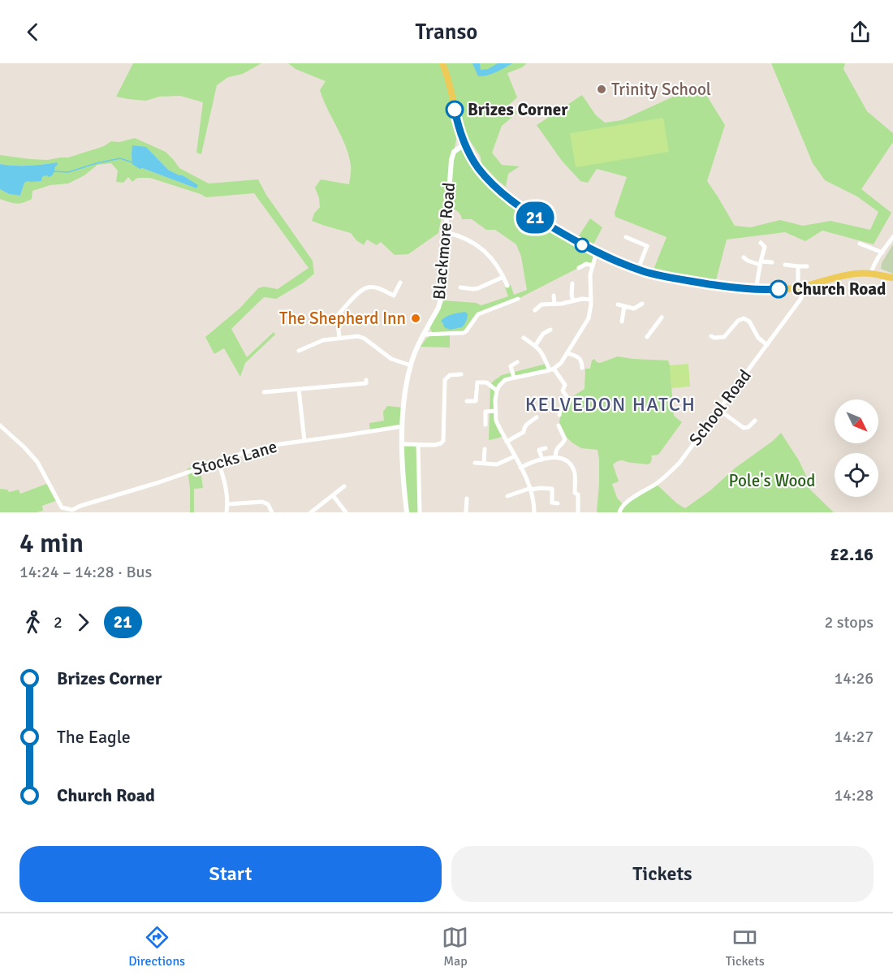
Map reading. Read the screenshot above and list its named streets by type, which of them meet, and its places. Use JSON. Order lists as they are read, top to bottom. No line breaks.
{"streets":{"street":["Blackmore Road","School Road","Stocks Lane"]},"crossings":[["Blackmore Road","Stocks Lane"]],"districts":["KELVEDON HATCH"],"parks":["Pole's Wood"],"places":["Trinity School","Brizes Corner","Church Road","The Shepherd Inn"],"lines":["bus line 21"],"north":"bottom right","page":{"header":"Transo","on_map":"21","heading":["4 min","14:24 – 14:28 · Bus","£2.16"],"legs":["2","21","2 stops"],"list":[{"name":"Brizes Corner","value":"14:26"},{"name":"The Eagle","value":"14:27"},{"name":"Church Road","value":"14:28"}],"buttons":["Start","Tickets"],"tabs":["Directions","Map","Tickets"]}}
